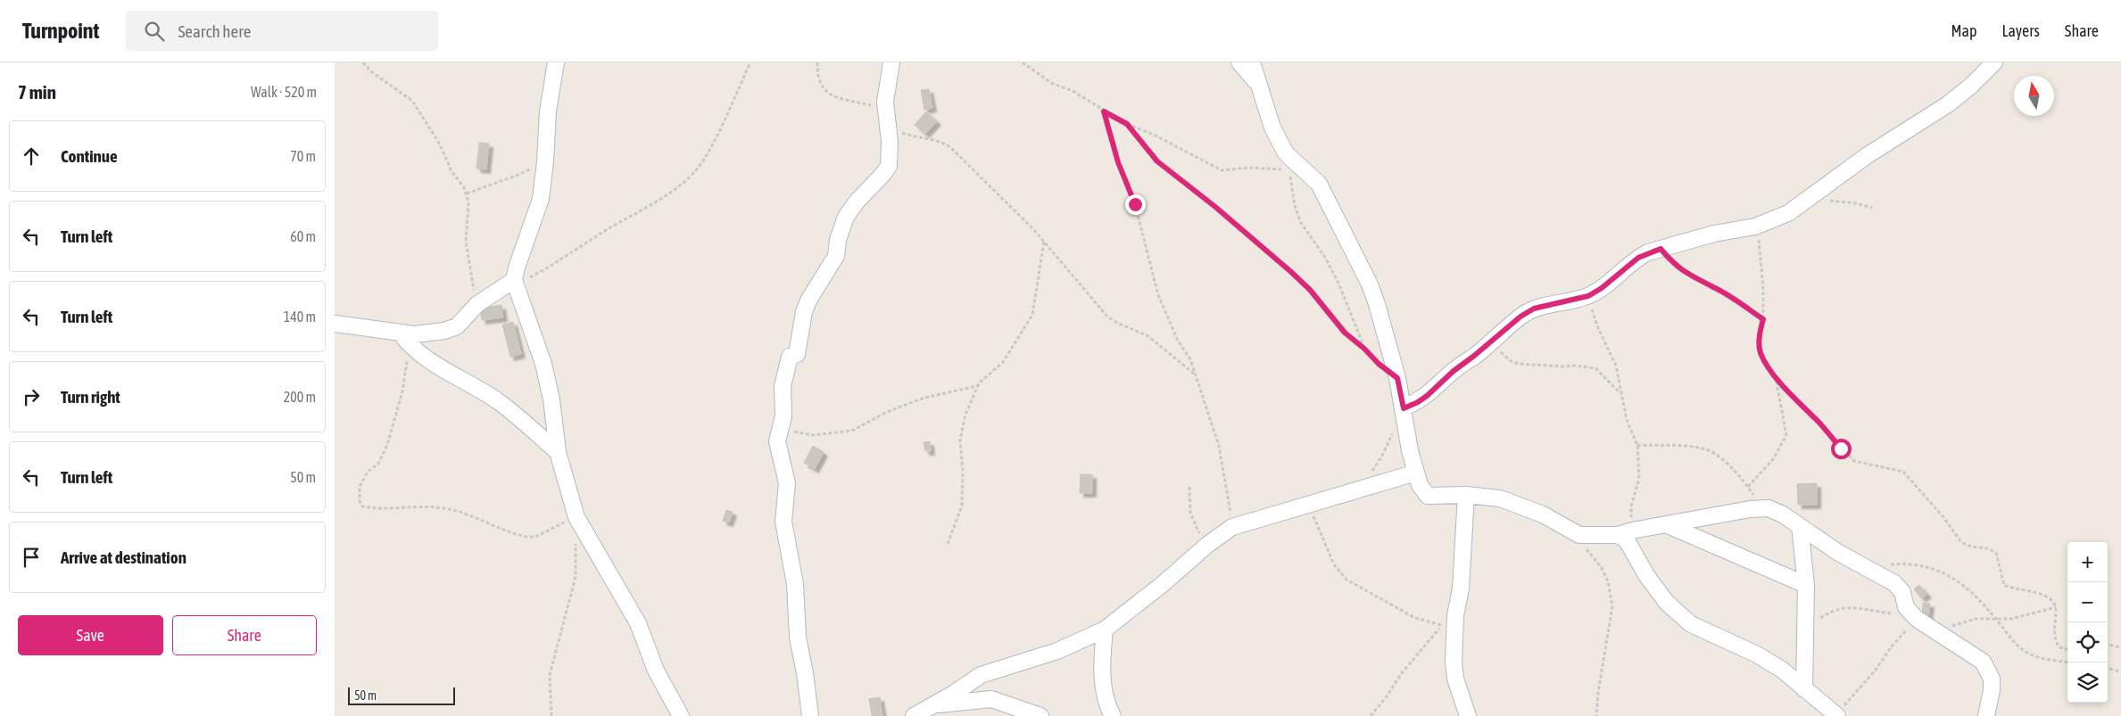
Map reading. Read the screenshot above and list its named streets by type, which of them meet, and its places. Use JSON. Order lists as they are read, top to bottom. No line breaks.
{"scale_bar":"50 m","north":"top","page":{"header":"Turnpoint","search":"Search here","nav":["Map","Layers","Share"],"heading":["7 min","Walk · 520 m"],"list":[["Continue","70 m"],["Turn left","60 m"],["Turn left","140 m"],["Turn right","200 m"],["Turn left","50 m"],"Arrive at destination"],"map_buttons":["+","−"],"buttons":["Save","Share"],"scale":"50 m"}}
